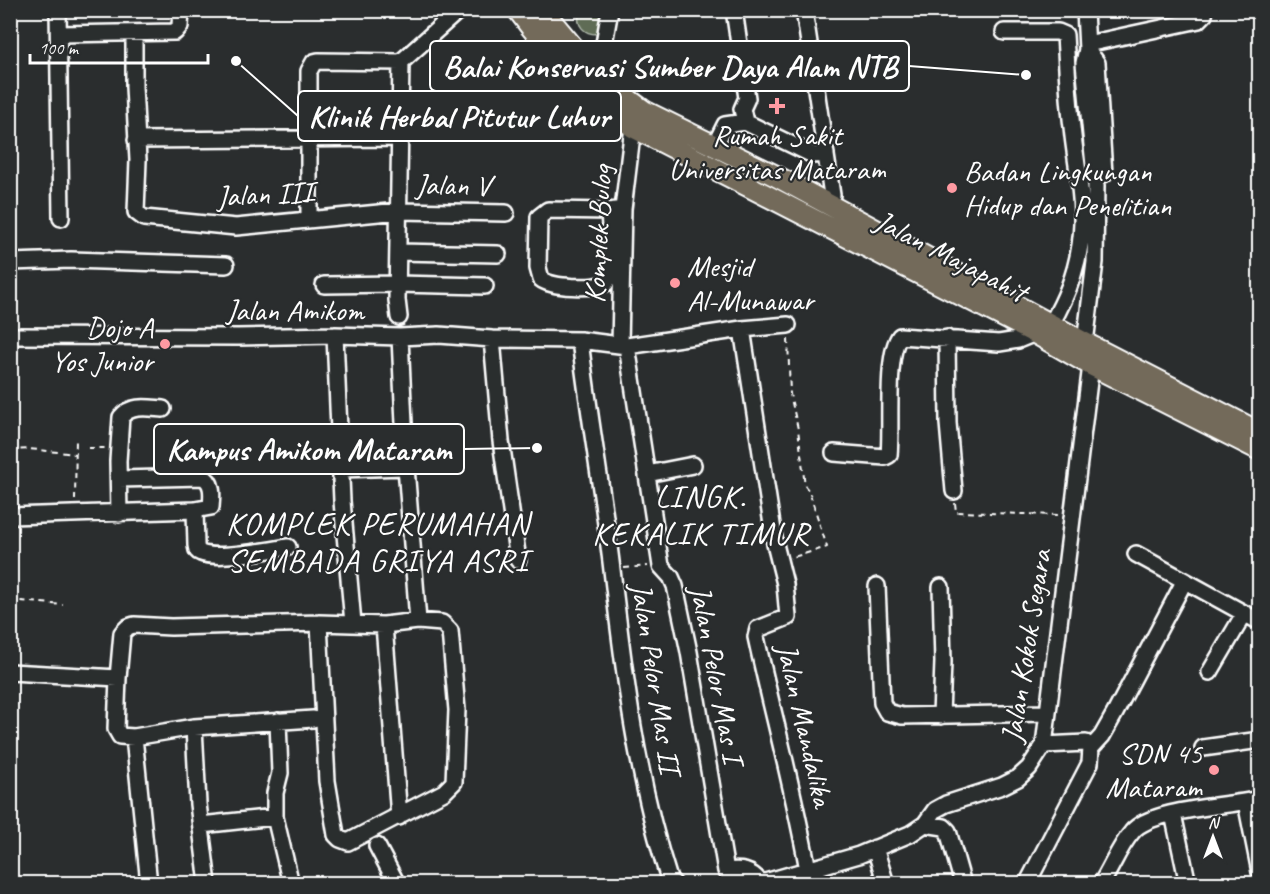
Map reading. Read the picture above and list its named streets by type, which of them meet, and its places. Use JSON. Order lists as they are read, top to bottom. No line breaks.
{"streets":{"main road":["Jalan Majapahit"],"street":["Jalan V","Jalan III","Komplek Bulog","Jalan Amikom","Jalan Kokok Segara","Jalan Pelor Mas I","Jalan Pelor Mas II","Jalan Mandalika"]},"crossings":[["Jalan V","Jalan III"],["Komplek Bulog","Jalan Majapahit"],["Komplek Bulog","Jalan Amikom"],["Komplek Bulog","Jalan Pelor Mas I"],["Jalan Majapahit","Jalan Kokok Segara"],["Jalan Amikom","Jalan Pelor Mas I"],["Jalan Amikom","Jalan Pelor Mas II"],["Jalan Amikom","Jalan Mandalika"],["Jalan Kokok Segara","Jalan Pelor Mas I"],["Jalan Kokok Segara","Jalan Mandalika"]],"districts":["LINGK. KEKALIK TIMUR","KOMPLEK PERUMAHAN SEMBADA GRIYA ASRI"],"places":{"other":["Klinik Herbal Pitutur Luhur","Balai Konservasi Sumber Daya Alam NTB","Badan Lingkungan Hidup dan Penelitian","Mesjid Al-Munawar","Dojo A Yos Junior","Kampus Amikom Mataram","SDN 45 Mataram"],"health":["Rumah Sakit Universitas Mataram"]},"scale_bar":"100 m","north":"top"}
